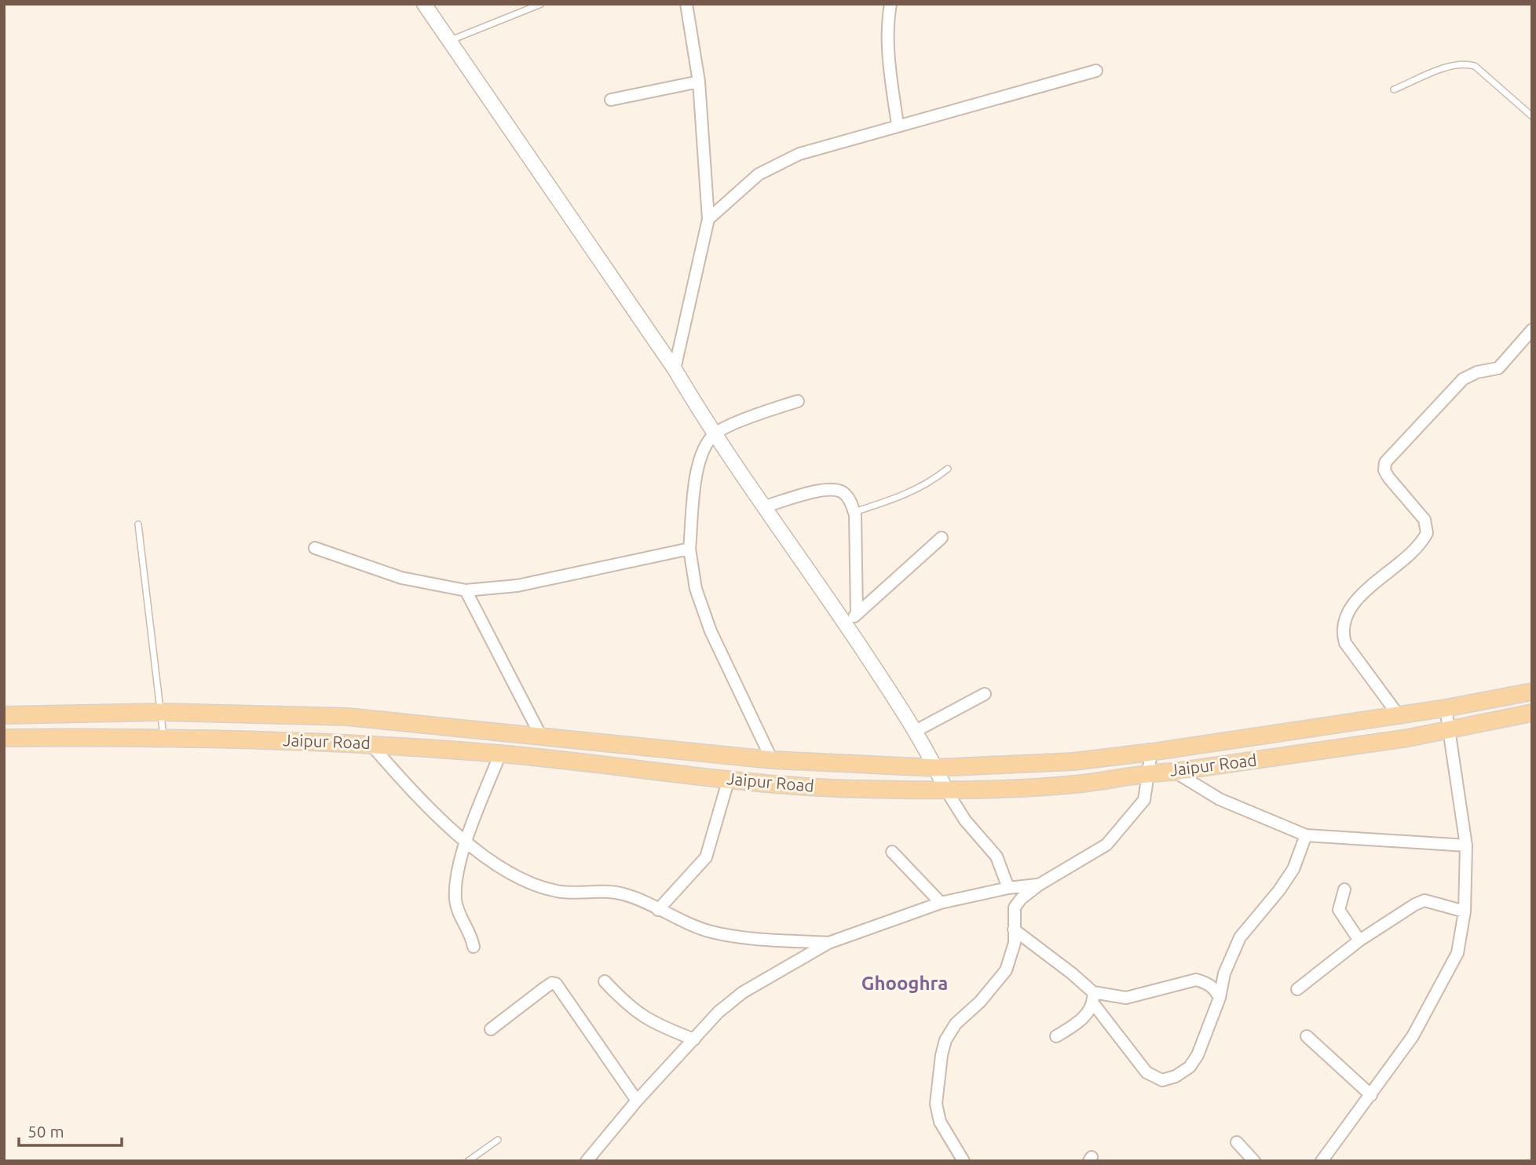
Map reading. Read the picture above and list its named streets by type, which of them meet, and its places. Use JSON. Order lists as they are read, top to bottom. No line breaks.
{"streets":{"main road":["Jaipur Road"]},"districts":["Ghooghra"],"scale_bar":"50 m"}
